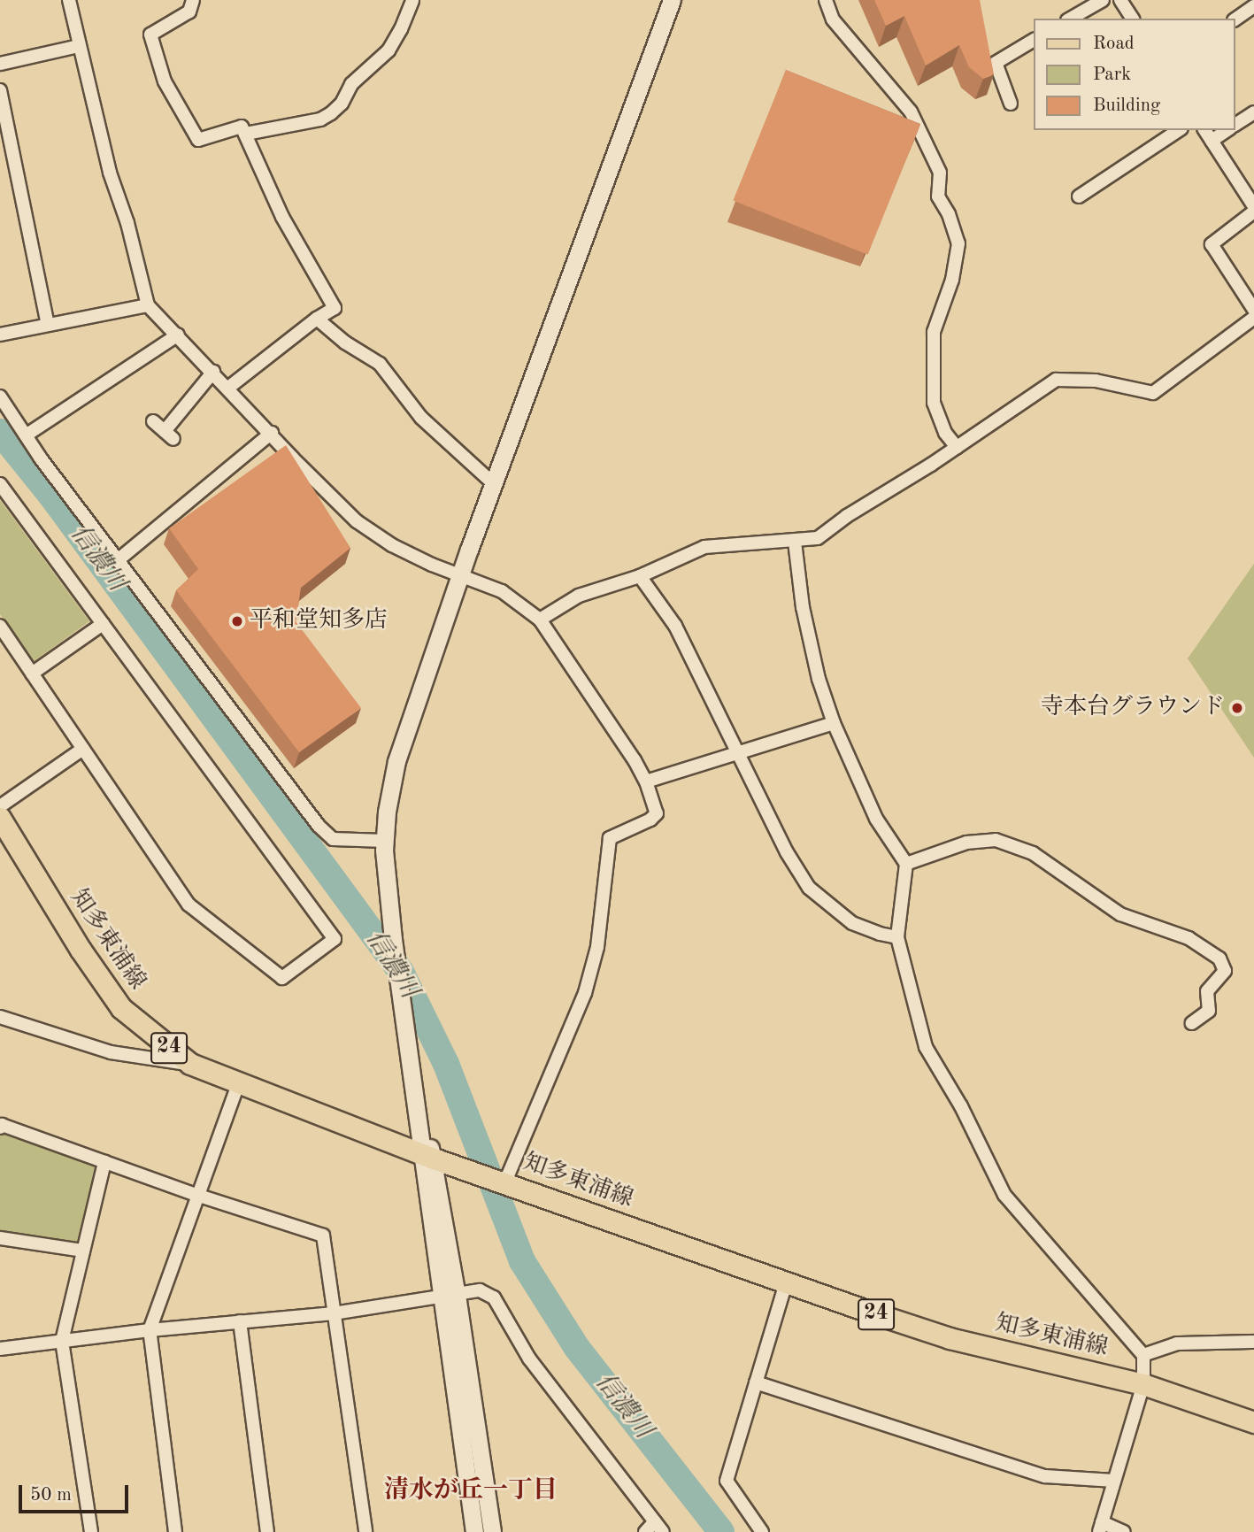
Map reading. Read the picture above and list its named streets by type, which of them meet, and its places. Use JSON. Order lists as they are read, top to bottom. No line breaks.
{"streets":{"main road":["知多東浦線","24"]},"districts":["清水が丘一丁目"],"water":["信濃川"],"places":["平和堂知多店","寺本台グラウンド"],"legend":["Road","Park","Building"],"scale_bar":"50 m"}
